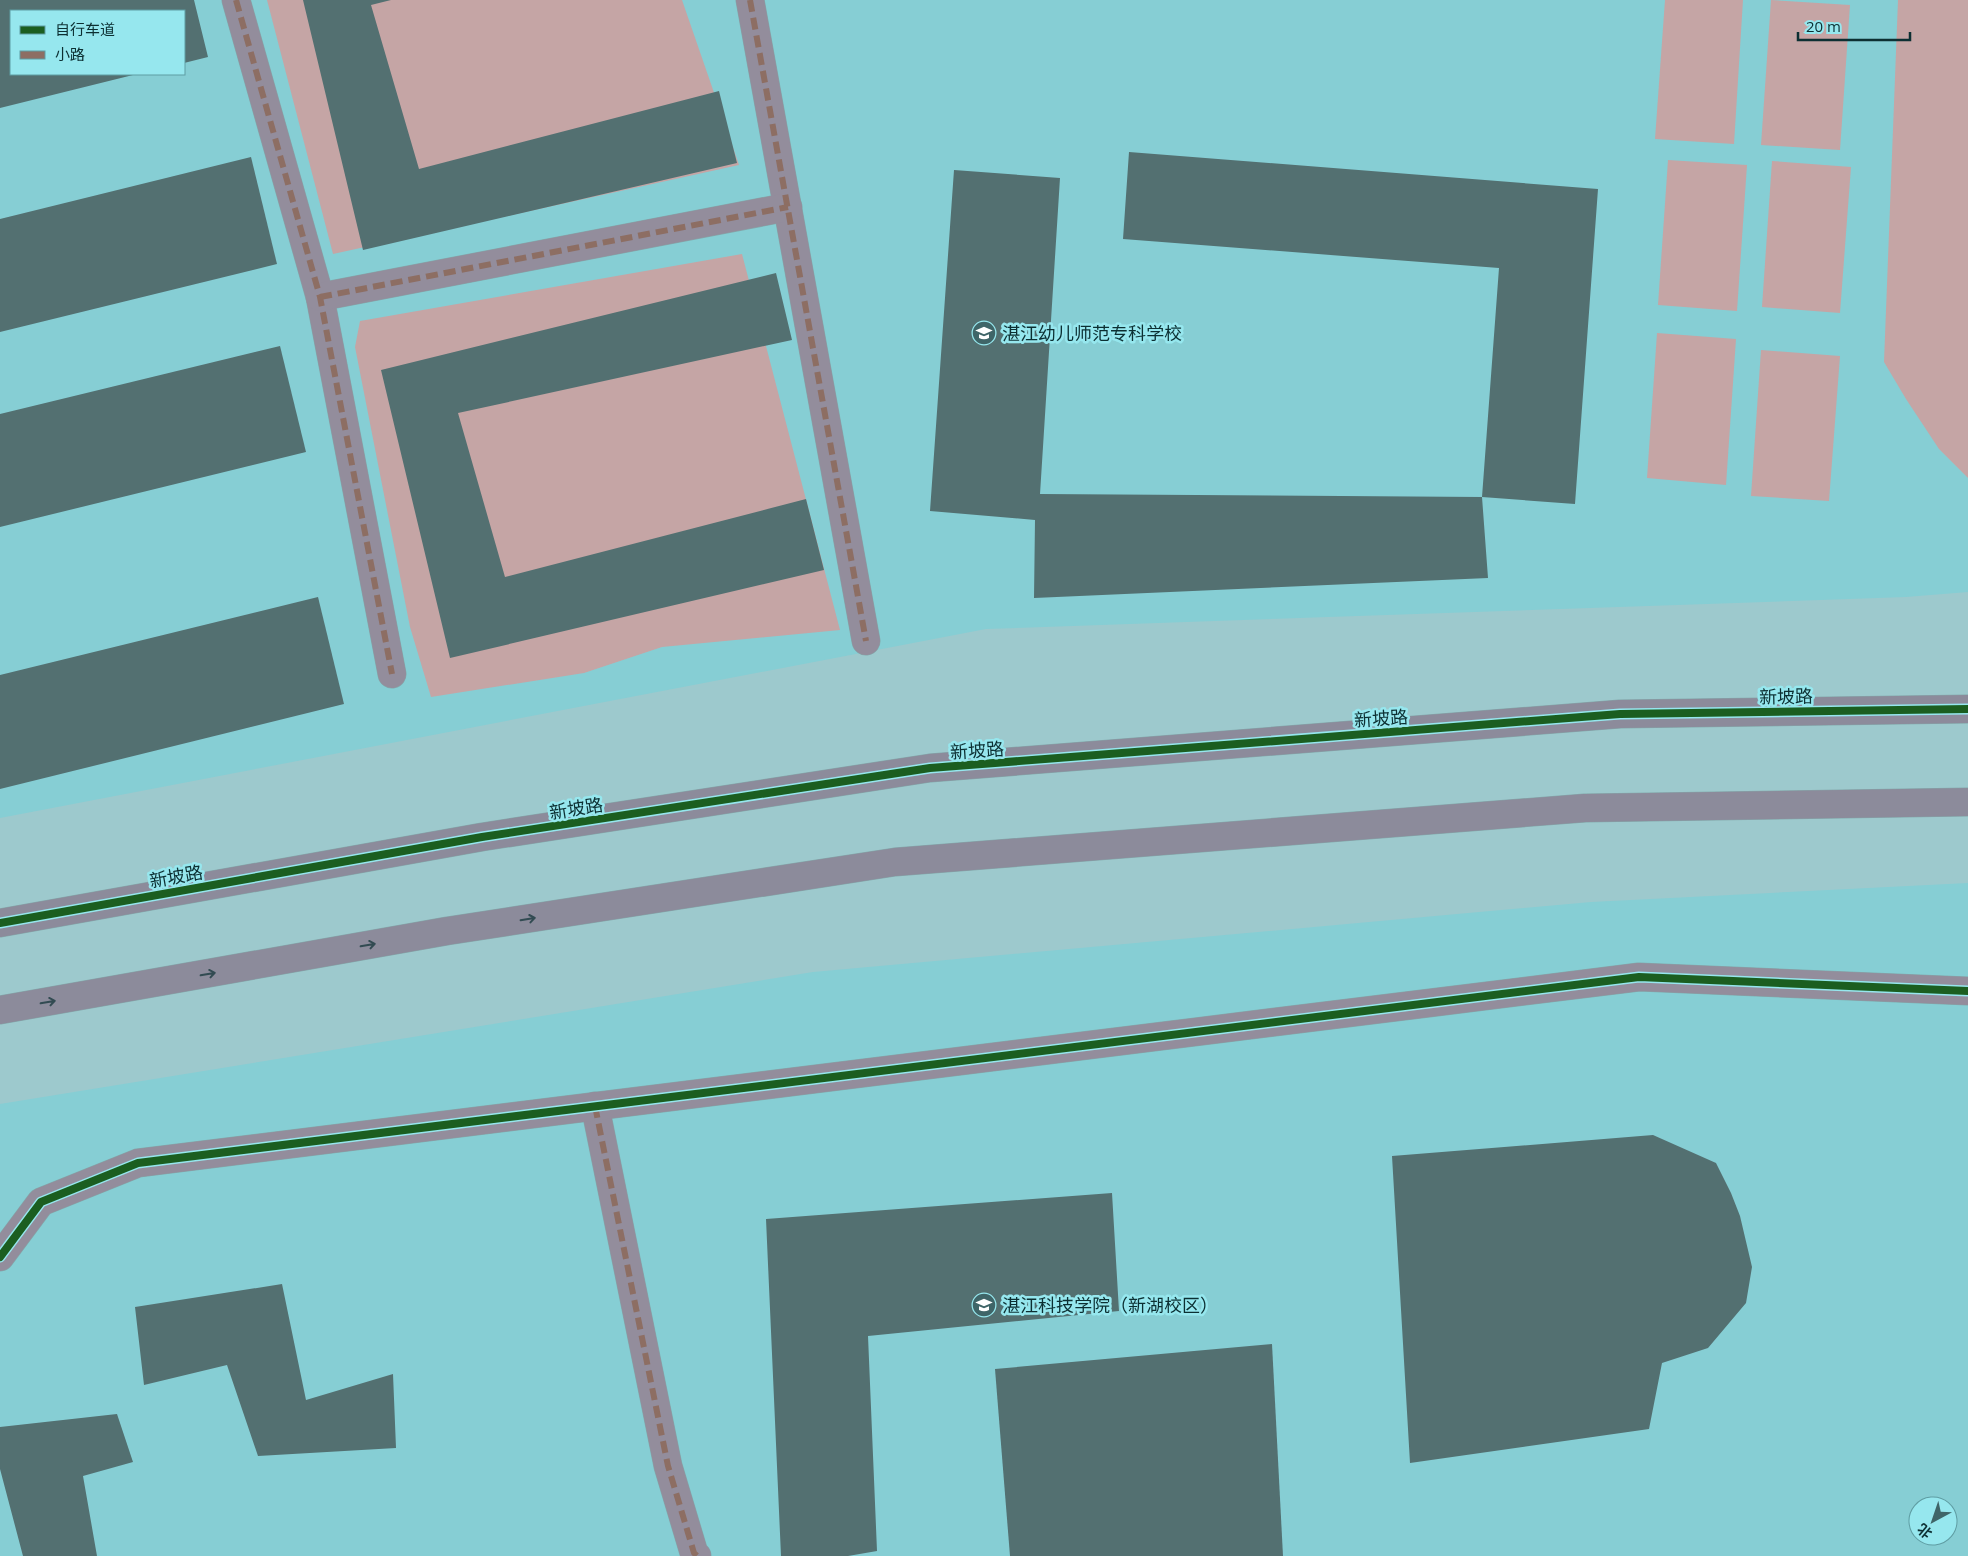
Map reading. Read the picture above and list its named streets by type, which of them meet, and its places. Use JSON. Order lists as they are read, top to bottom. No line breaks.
{"streets":{"street":["新坡路"]},"places":{"school or university":["湛江幼儿师范专科学校","湛江科技学院（新湖校区）"]},"legend":["自行车道","小路"],"scale_bar":"20 m","north":"bottom left"}
